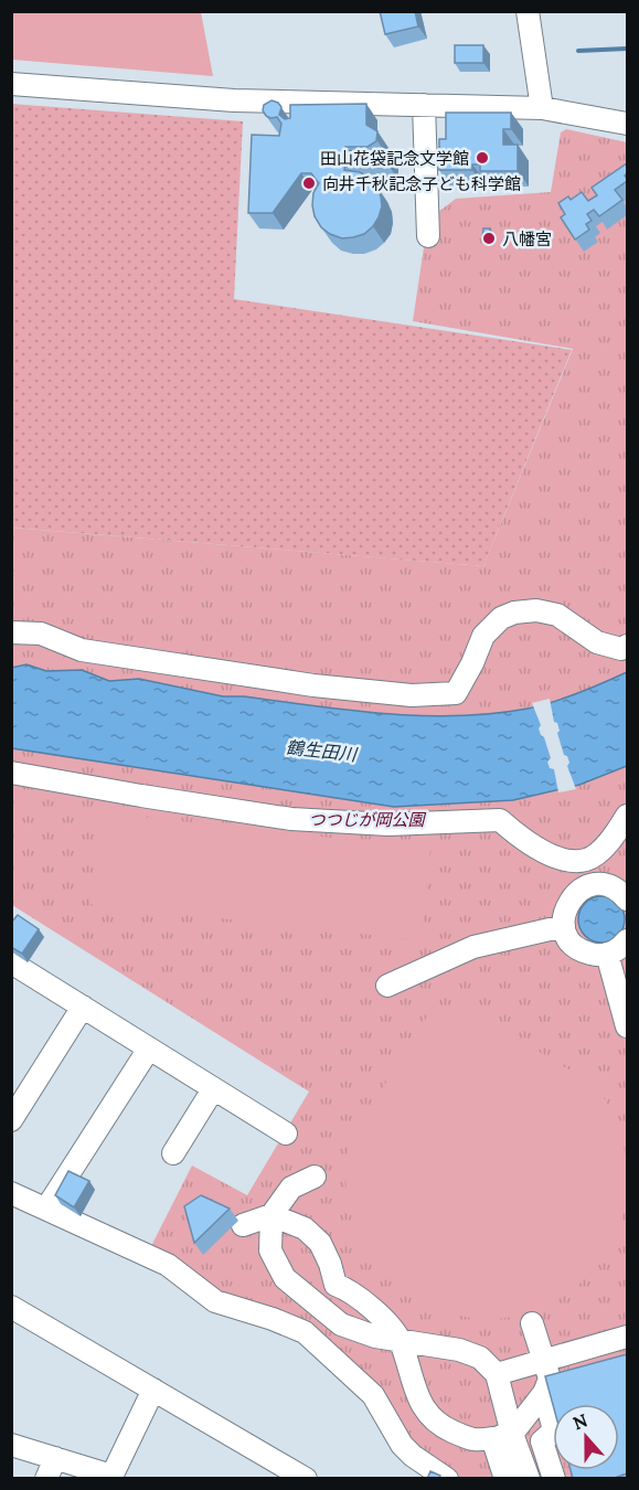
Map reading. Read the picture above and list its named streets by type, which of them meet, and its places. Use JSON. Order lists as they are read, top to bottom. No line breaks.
{"water":["鶴生田川"],"parks":["つつじが岡公園"],"places":["田山花袋記念文学館","向井千秋記念子ども科学館","八幡宮"],"north":"top"}
